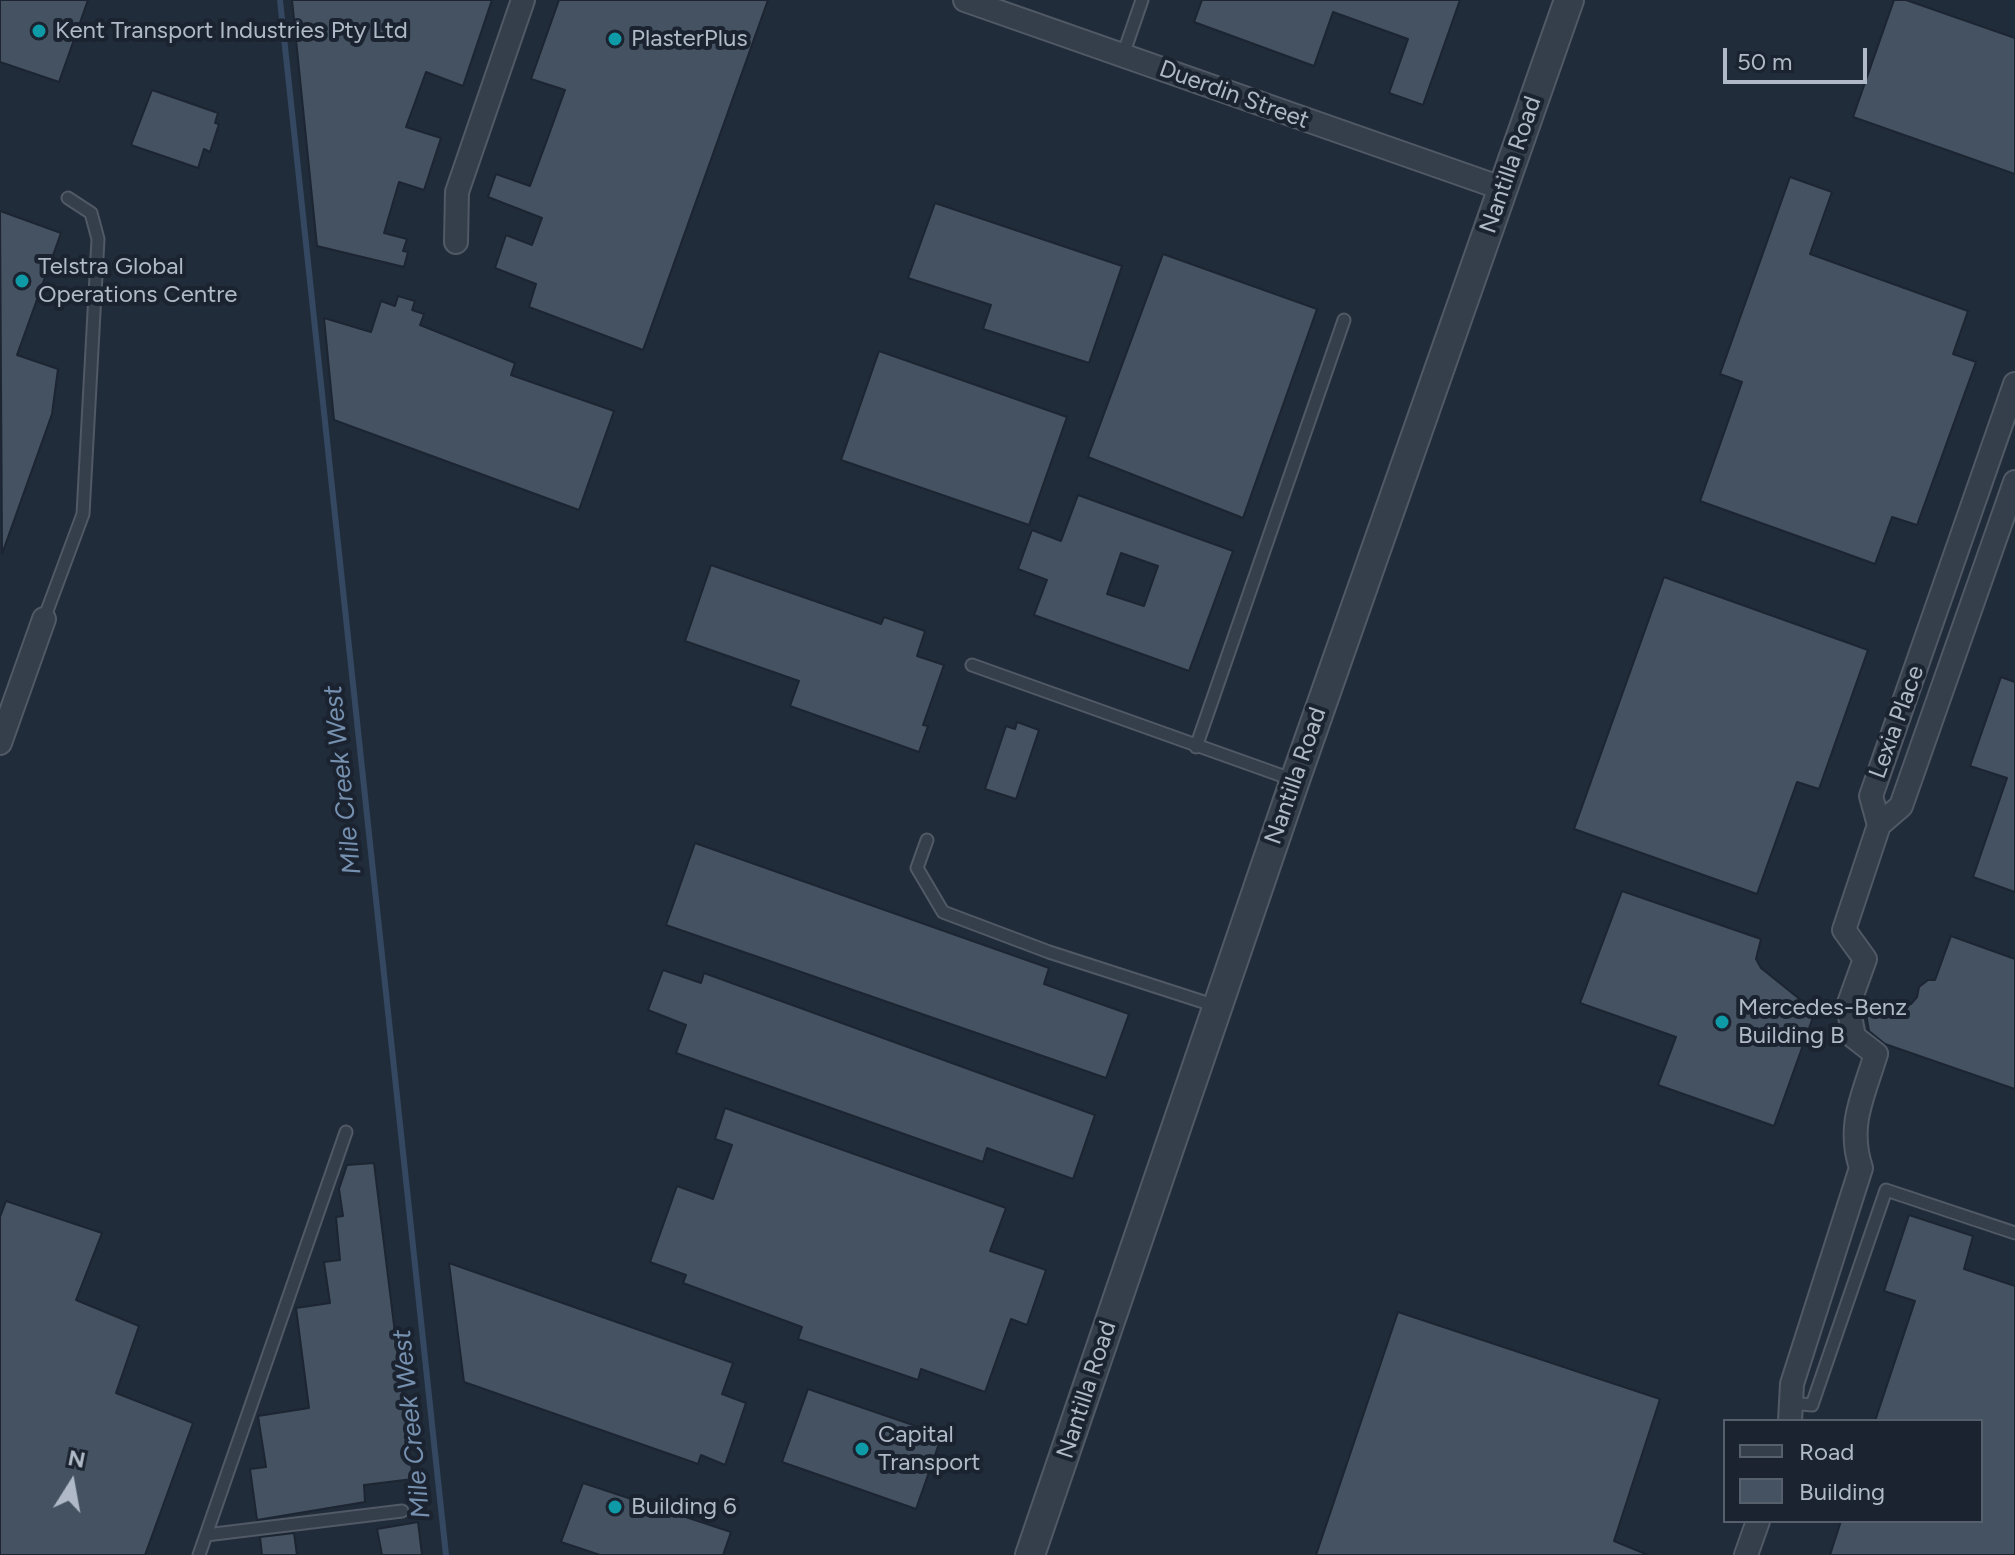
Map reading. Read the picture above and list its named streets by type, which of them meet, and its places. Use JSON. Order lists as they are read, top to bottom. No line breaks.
{"streets":{"street":["Duerdin Street","Nantilla Road","Lexia Place"]},"crossings":[["Duerdin Street","Nantilla Road"]],"water":["Mile Creek West"],"places":["Kent Transport Industries Pty Ltd","PlasterPlus","Telstra Global Operations Centre","Mercedes-Benz Building B","Capital Transport","Building 6"],"legend":["Road","Building"],"scale_bar":"50 m","north":"top"}
